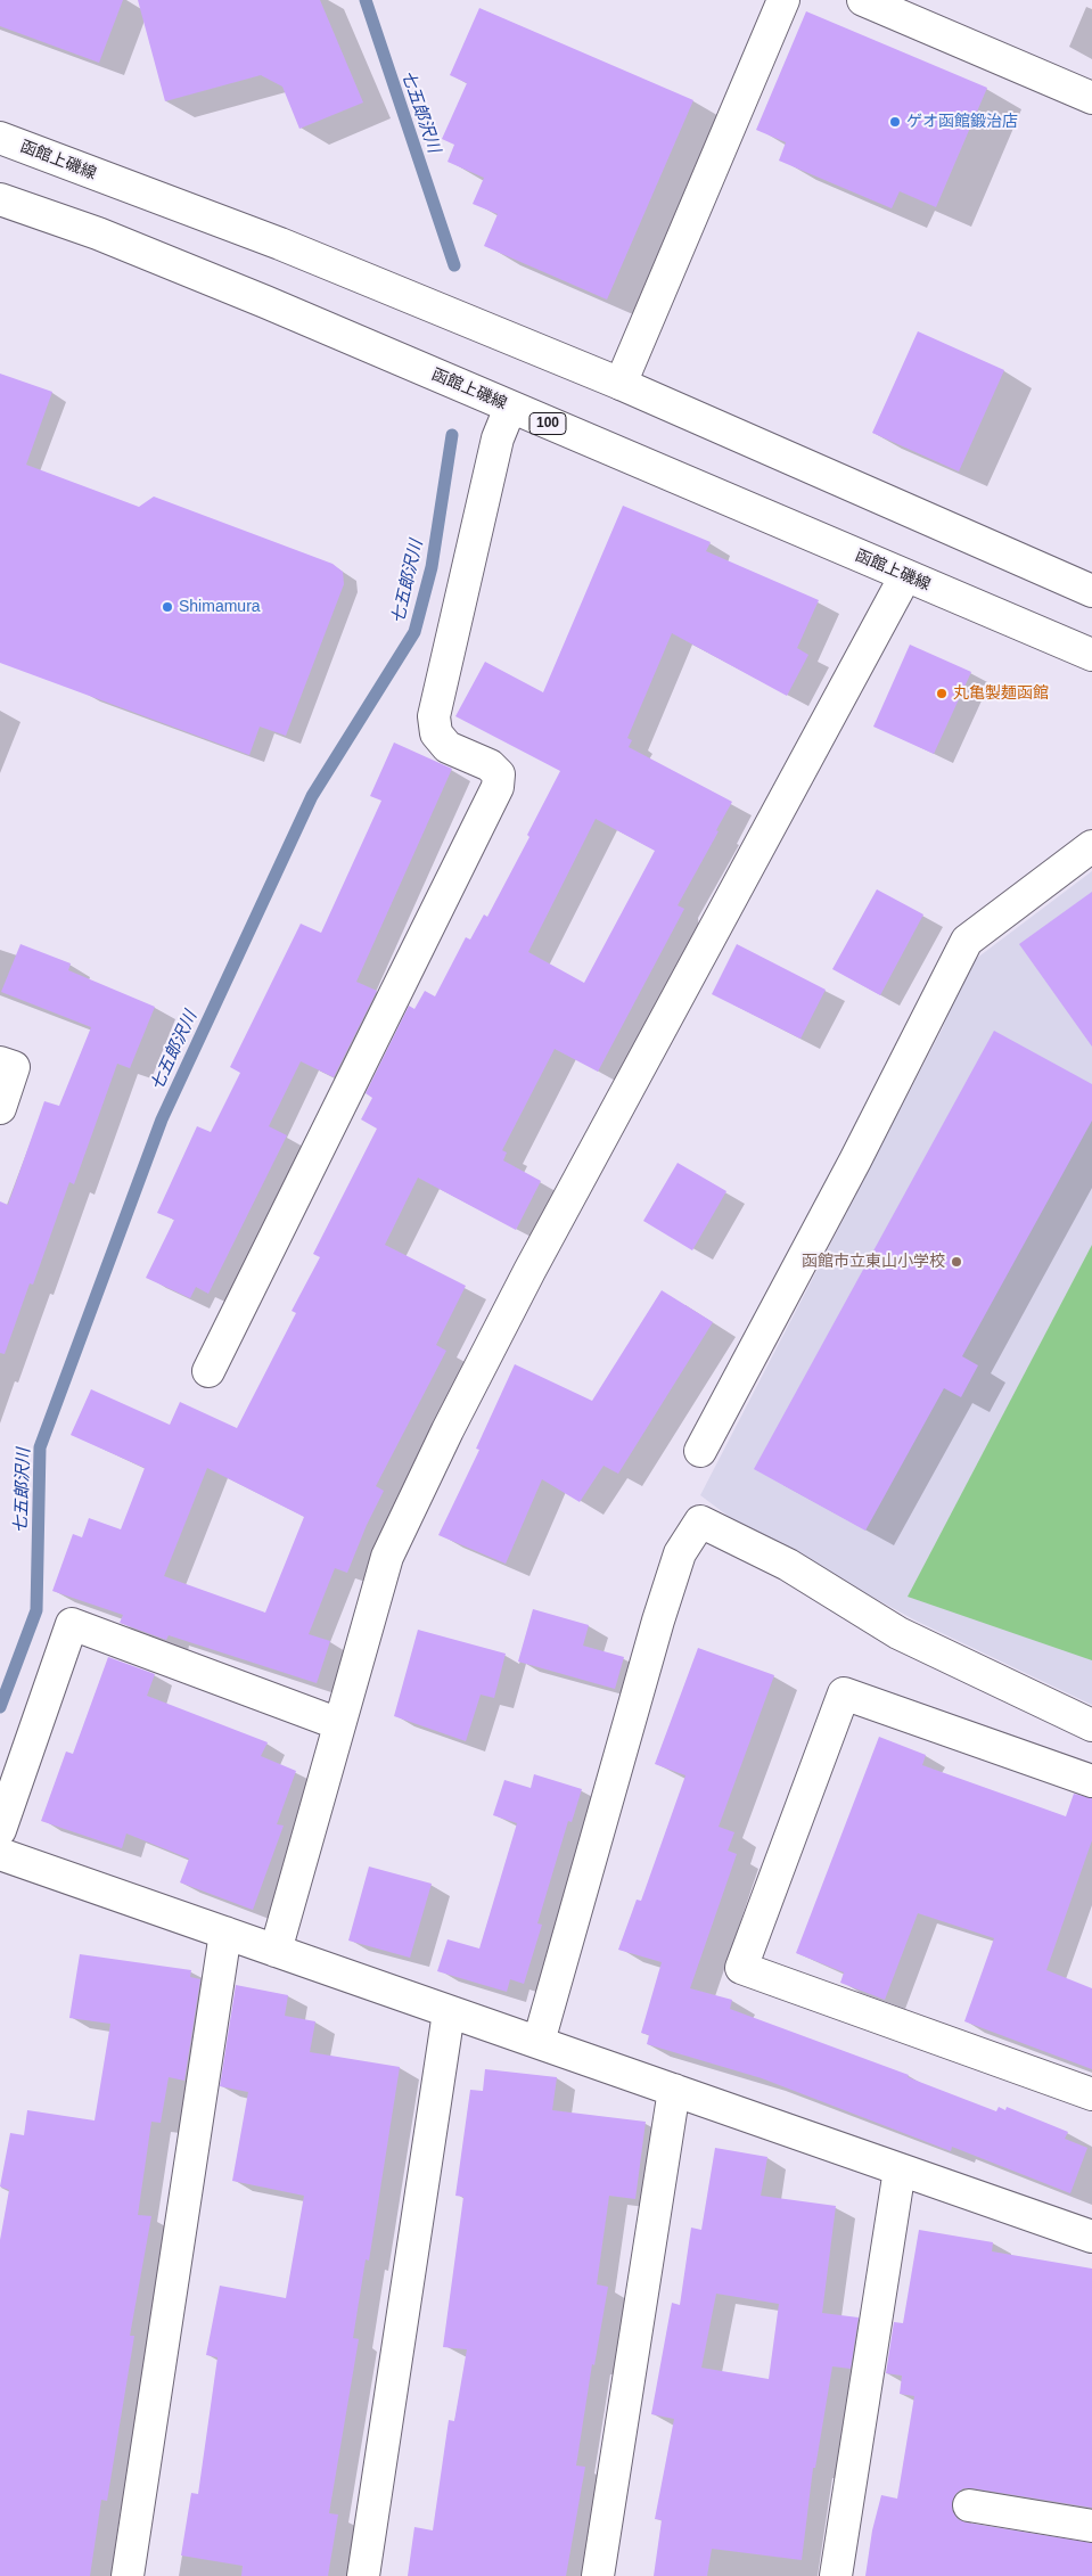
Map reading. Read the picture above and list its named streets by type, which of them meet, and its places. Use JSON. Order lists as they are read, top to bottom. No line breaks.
{"streets":{"street":["函館上磯線","100"]},"water":["七五郎沢川"],"places":["ゲオ函館鍛治店","Shimamura","丸亀製麺函館","函館市立東山小学校"]}
